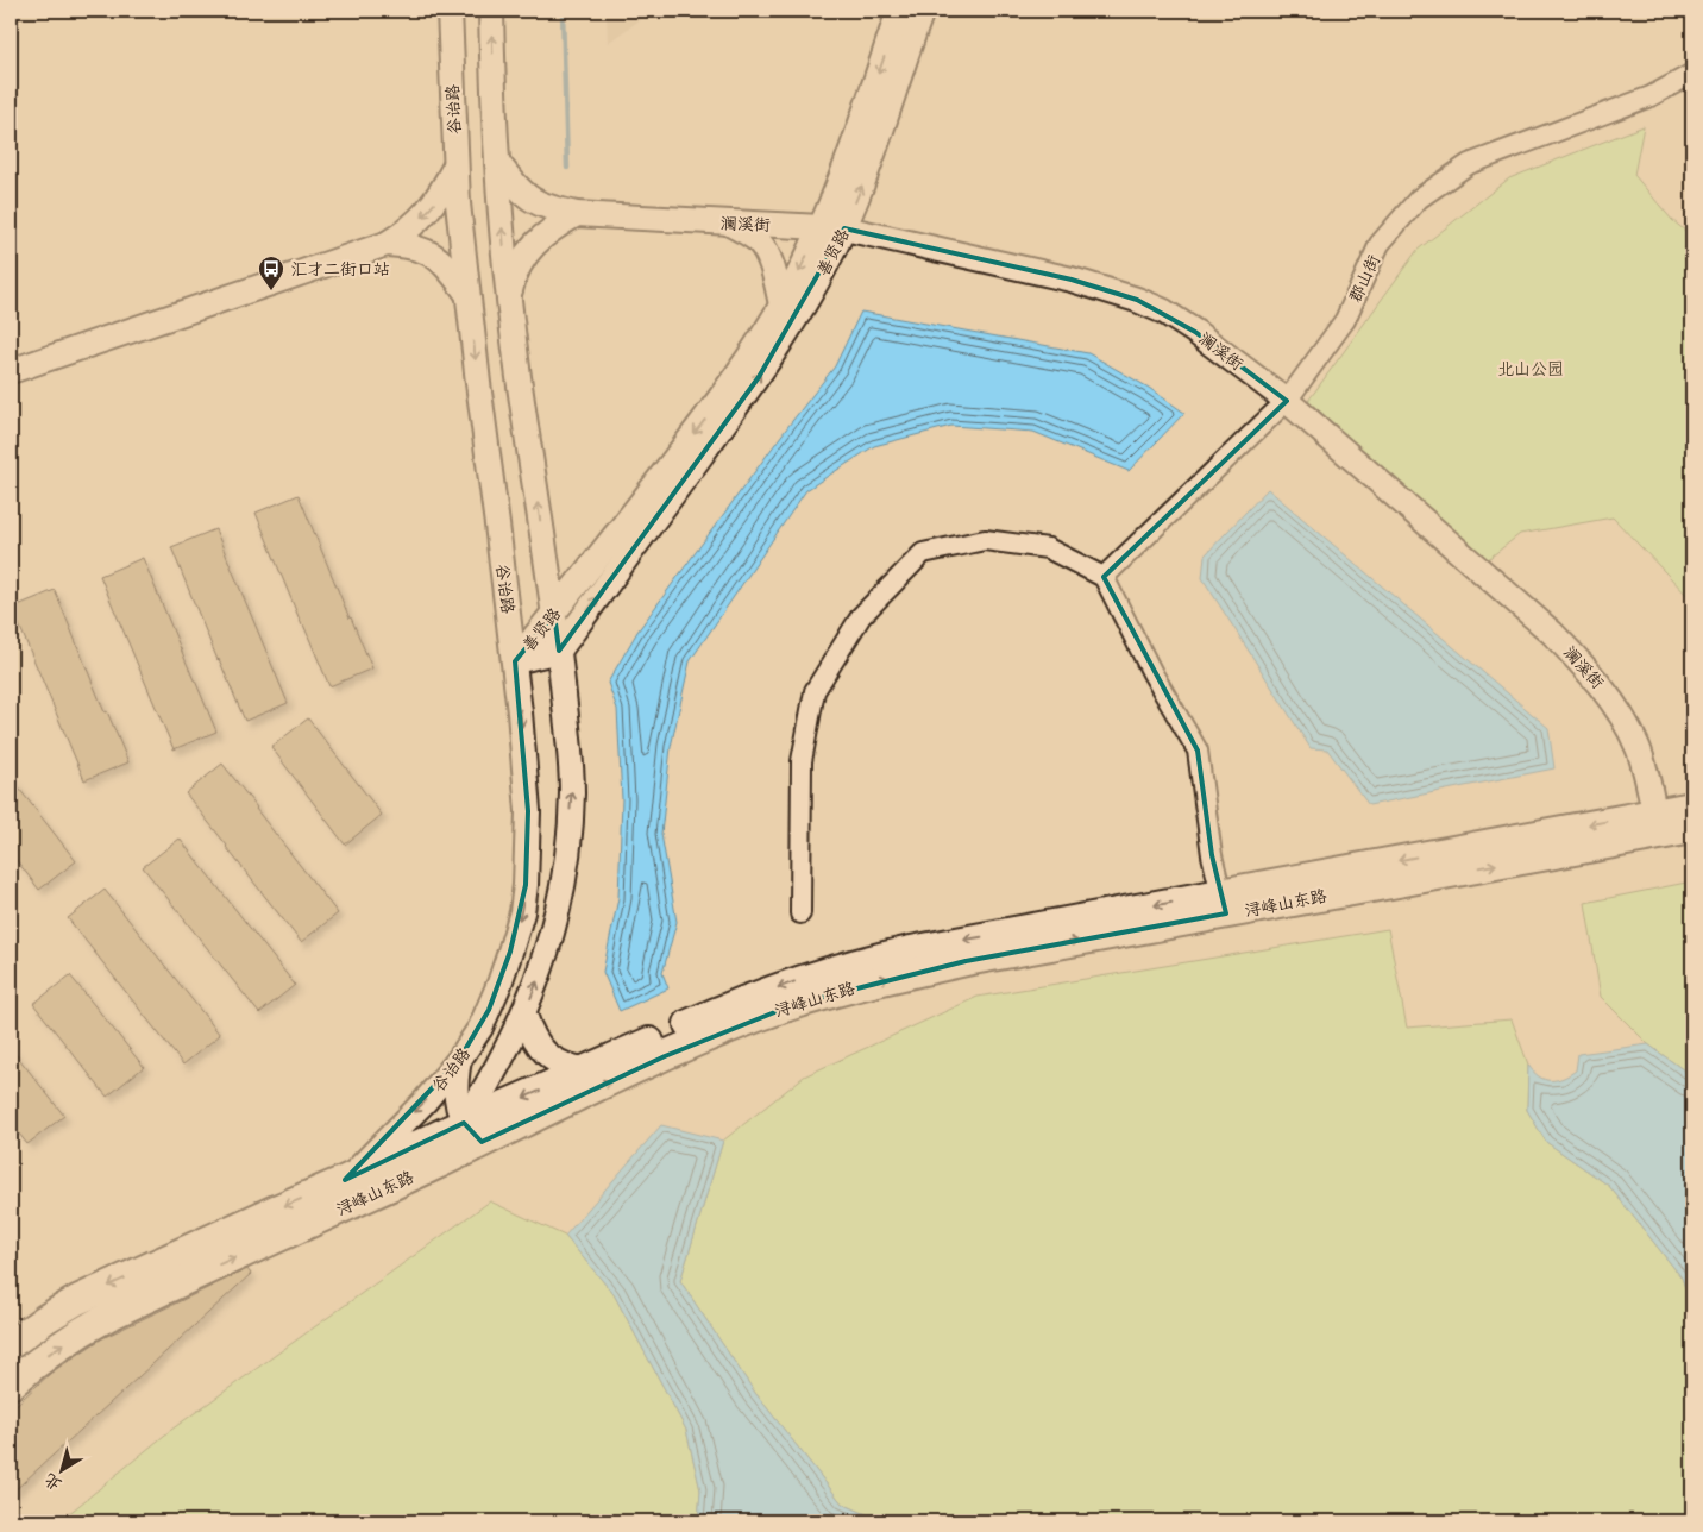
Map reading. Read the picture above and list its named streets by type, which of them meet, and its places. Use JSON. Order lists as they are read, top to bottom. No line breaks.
{"streets":{"main road":["浔峰山东路"],"street":["谷诒路","澜溪街","善贤路","郡山街"]},"crossings":[["谷诒路","善贤路"],["谷诒路","浔峰山东路"],["澜溪街","善贤路"],["澜溪街","郡山街"],["澜溪街","浔峰山东路"]],"parks":["北山公园"],"places":{"bus stop":["汇才二街口站"]},"north":"bottom left"}
